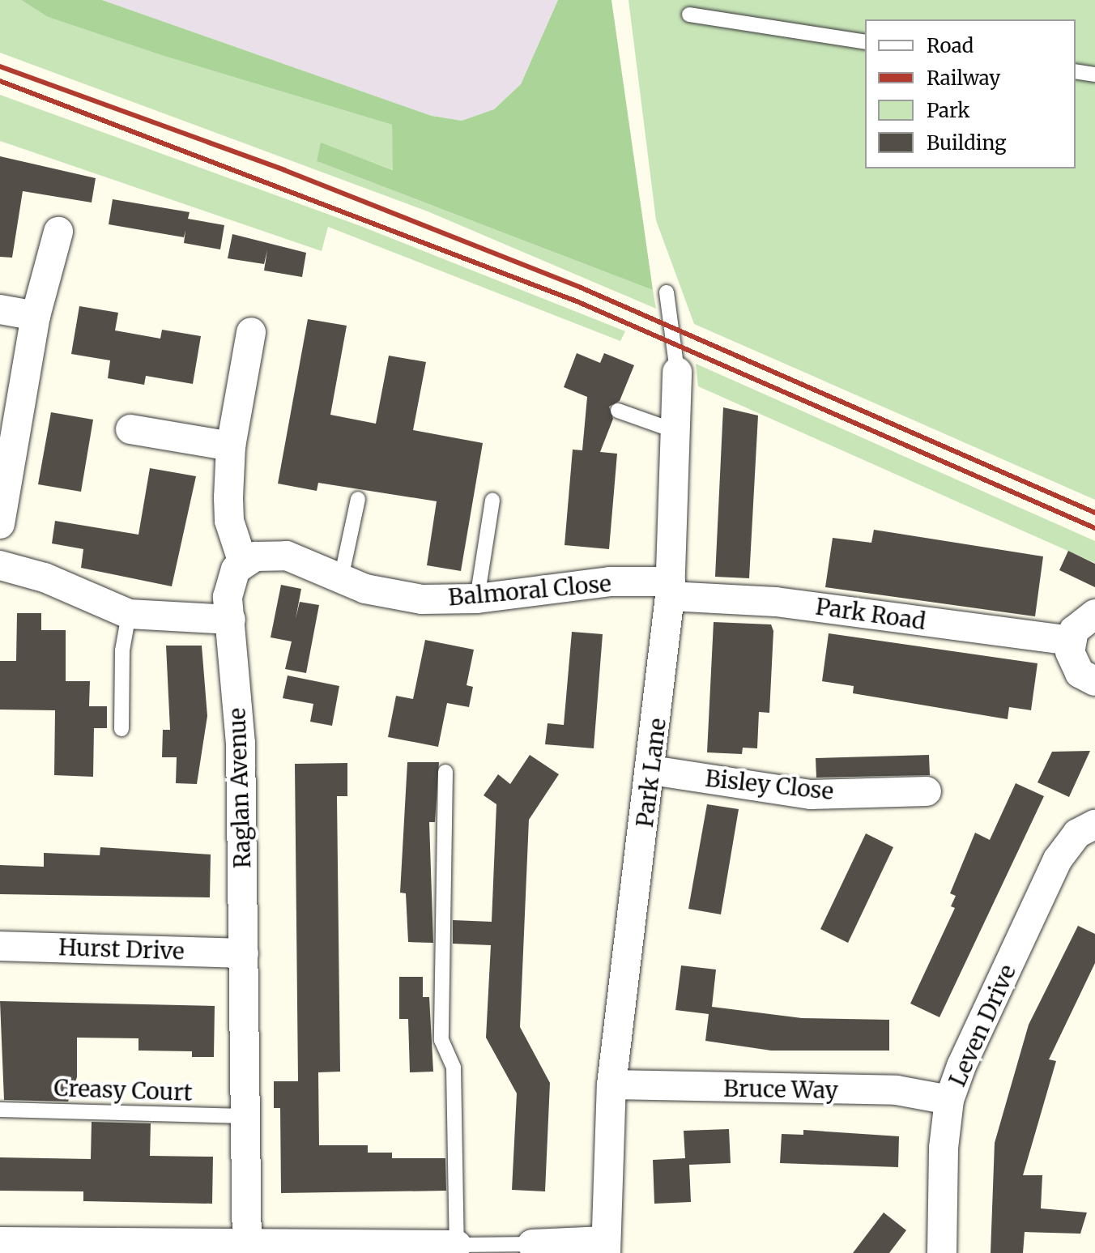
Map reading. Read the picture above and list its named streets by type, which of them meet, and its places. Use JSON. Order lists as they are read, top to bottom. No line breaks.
{"streets":{"street":["Balmoral Close","Park Road","Park Lane","Bisley Close","Raglan Avenue","Hurst Drive","Leven Drive","Bruce Way"],"lane":["Creasy Court"]},"crossings":[["Balmoral Close","Park Road"],["Balmoral Close","Park Lane"],["Balmoral Close","Raglan Avenue"],["Park Road","Park Lane"],["Park Lane","Bisley Close"],["Park Lane","Bruce Way"],["Raglan Avenue","Hurst Drive"],["Raglan Avenue","Creasy Court"],["Leven Drive","Bruce Way"]],"legend":["Road","Railway","Park","Building"]}
